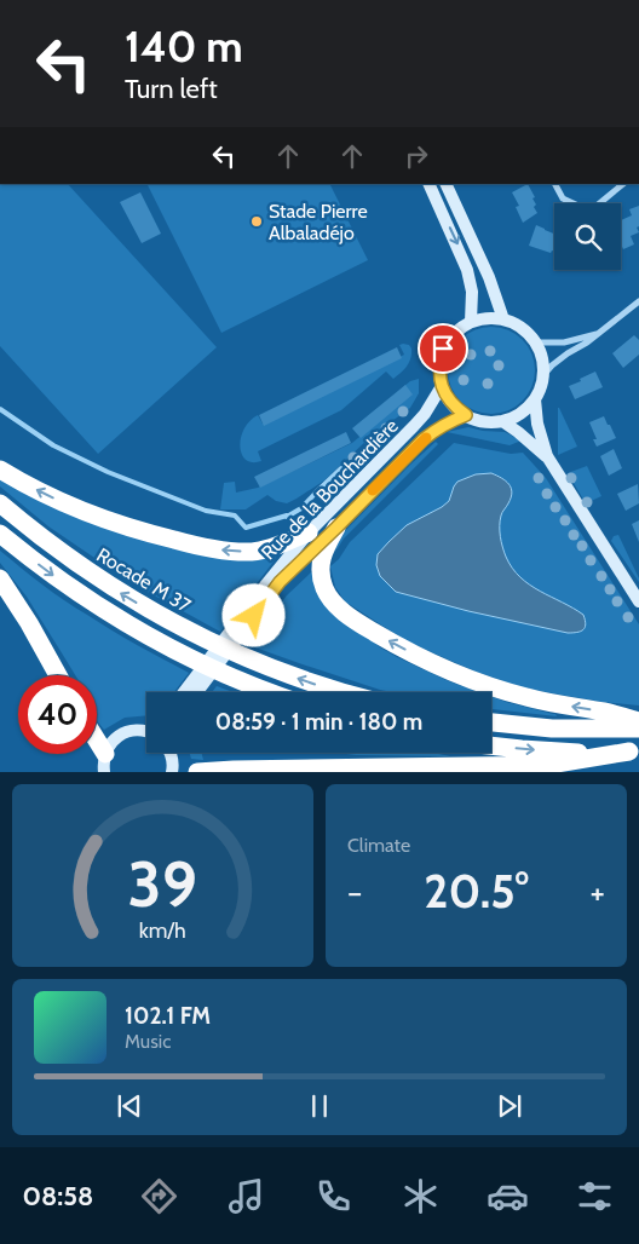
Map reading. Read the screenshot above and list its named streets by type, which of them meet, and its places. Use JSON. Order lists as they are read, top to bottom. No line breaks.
{"streets":{"highway":["Rocade M 37"],"main road":["Rue de la Bouchardière"]},"places":["Stade Pierre Albaladéjo"],"page":{"turn":["140 m","Turn left"],"limit":"40","trip":"08:59 · 1 min · 180 m","tile":"Climate","heat":["−","20.5°","+"],"song":["102.1 FM","Music"],"tabs":"08:58","gauge":["39","km/h"]}}
